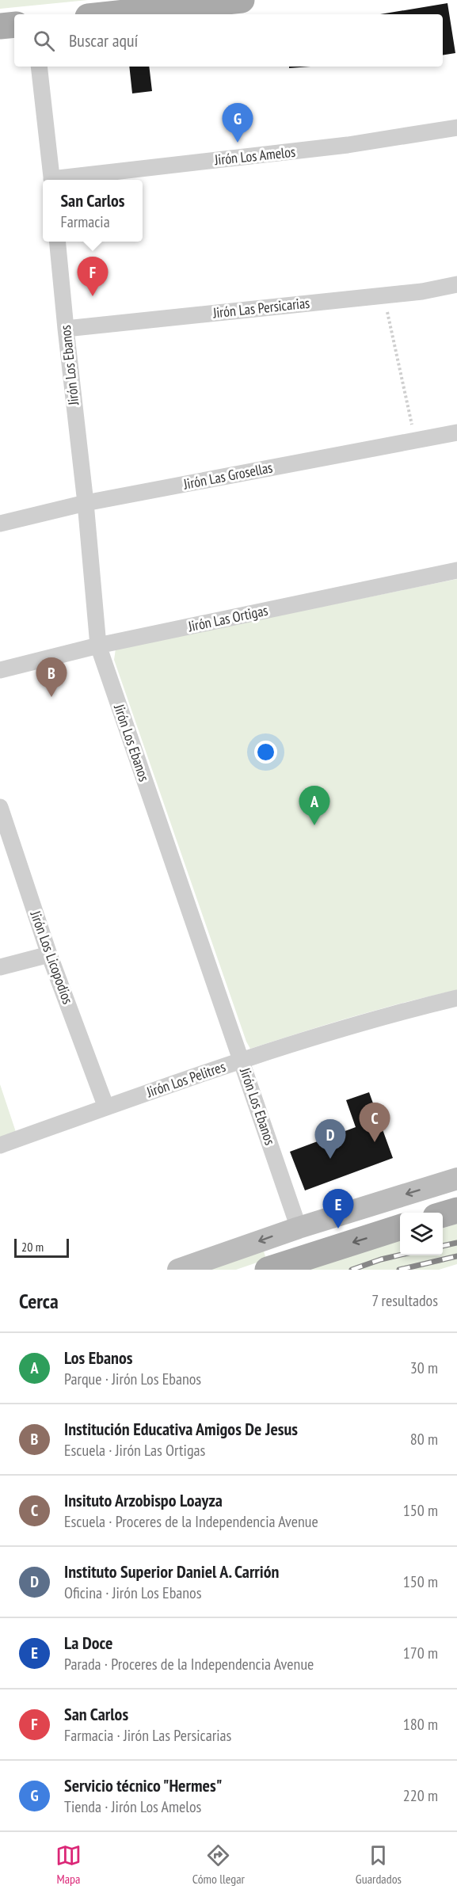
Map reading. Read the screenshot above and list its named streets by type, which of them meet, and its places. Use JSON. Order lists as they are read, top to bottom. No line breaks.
{"streets":{"street":["Jirón Los Amelos","Jirón Las Persicarias","Jirón Los Ebanos","Jirón Las Grosellas","Jirón Las Ortigas","Jirón Los Licopodios","Jirón Los Pelitres"]},"crossings":[["Jirón Las Persicarias","Jirón Los Ebanos"],["Jirón Los Ebanos","Jirón Las Grosellas"],["Jirón Los Ebanos","Jirón Las Ortigas"],["Jirón Los Ebanos","Jirón Los Pelitres"],["Jirón Los Licopodios","Jirón Los Pelitres"]],"scale_bar":"20 m","page":{"search":"Buscar aquí","pins":["G","F","B","A","C","D","E"],"popup":["San Carlos","Farmacia"],"scale":"20 m","heading":["Cerca","7 resultados"],"list":[{"mark":"A","name":"Los Ebanos","note":"Parque · Jirón Los Ebanos","value":"30 m"},{"mark":"B","name":"Institución Educativa Amigos De Jesus","note":"Escuela · Jirón Las Ortigas","value":"80 m"},{"mark":"C","name":"Insituto Arzobispo Loayza","note":"Escuela · Proceres de la Independencia Avenue","value":"150 m"},{"mark":"D","name":"Instituto Superior Daniel A. Carrión","note":"Oficina · Jirón Los Ebanos","value":"150 m"},{"mark":"E","name":"La Doce","note":"Parada · Proceres de la Independencia Avenue","value":"170 m"},{"mark":"F","name":"San Carlos","note":"Farmacia · Jirón Las Persicarias","value":"180 m"},{"mark":"G","name":"Servicio técnico \"Hermes\"","note":"Tienda · Jirón Los Amelos","value":"220 m"}],"nav":["Mapa","Cómo llegar","Guardados"]}}
